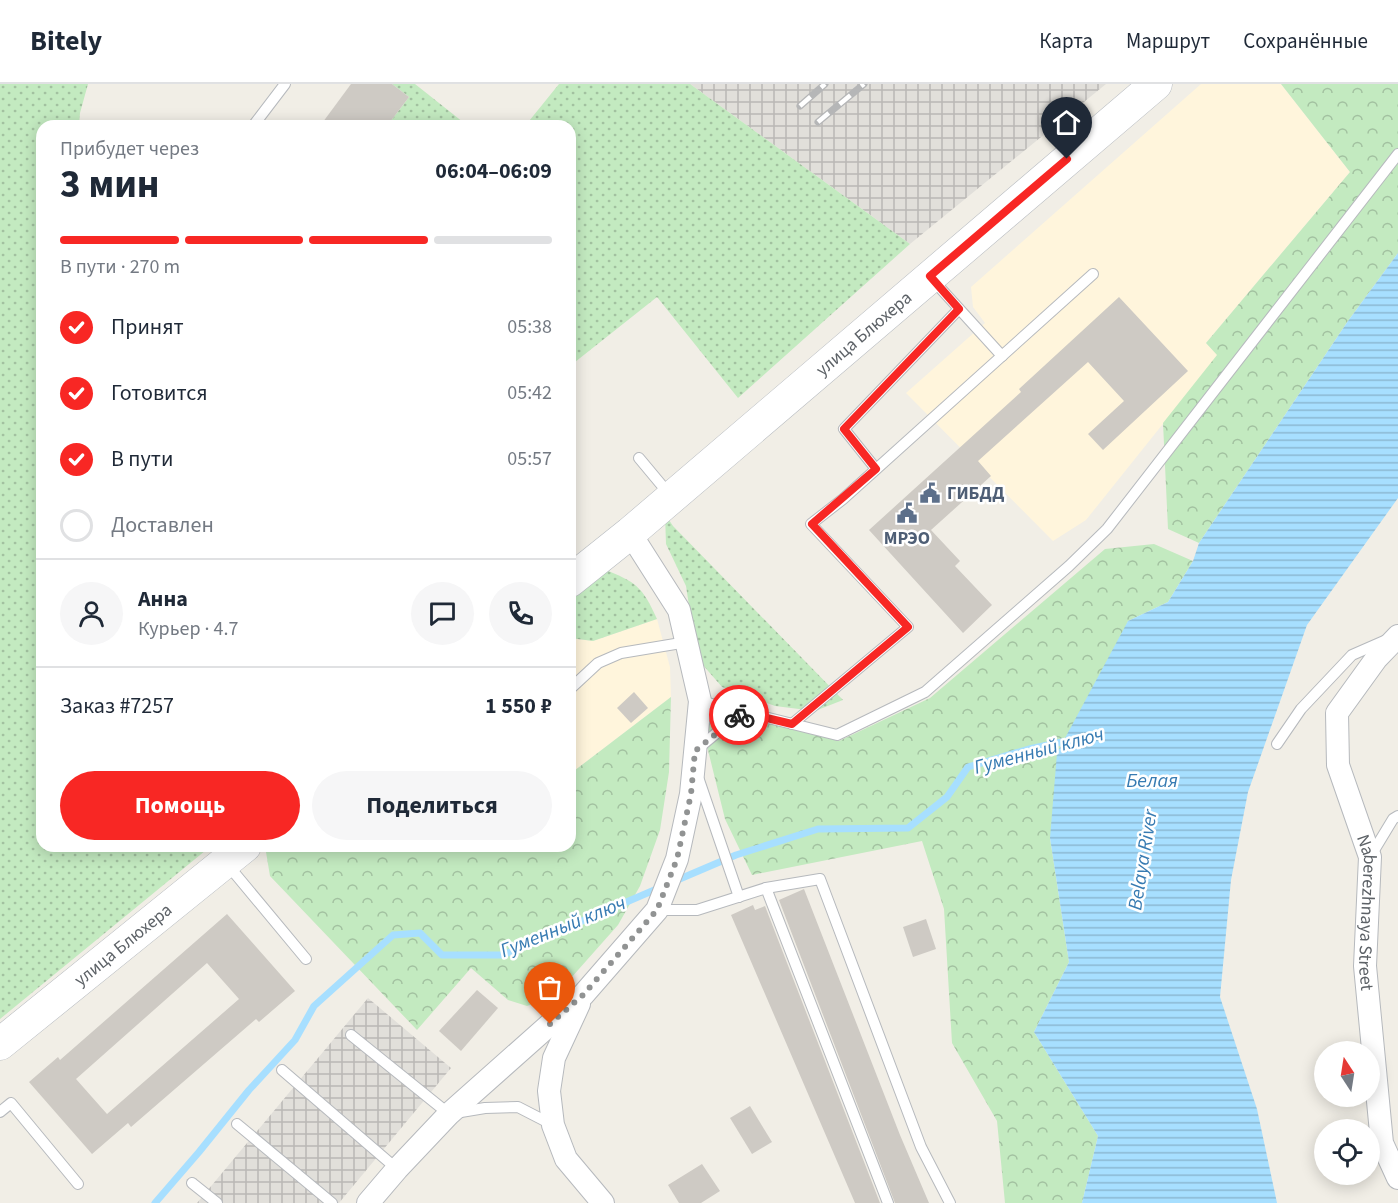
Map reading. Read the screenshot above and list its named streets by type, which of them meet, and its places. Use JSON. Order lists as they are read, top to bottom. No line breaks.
{"streets":{"main road":["улица Блюхера"],"street":["Naberezhnaya Street"]},"water":["Гуменный ключ","Белая","Belaya River"],"places":{"public building":["ГИБДД","МРЭО"]},"north":"top","page":{"header":"Bitely","nav":["Карта","Маршрут","Сохранённые"],"heading":["3 мин","Прибудет через","06:04–06:09"],"panel":["Анна","Курьер · 4.7","Заказ #7257","1 550 ₽"],"bar":"В пути · 270 m","list":[["Принят","05:38"],["Готовится","05:42"],["В пути","05:57"],"Доставлен"],"buttons":["Помощь","Поделиться"]}}
